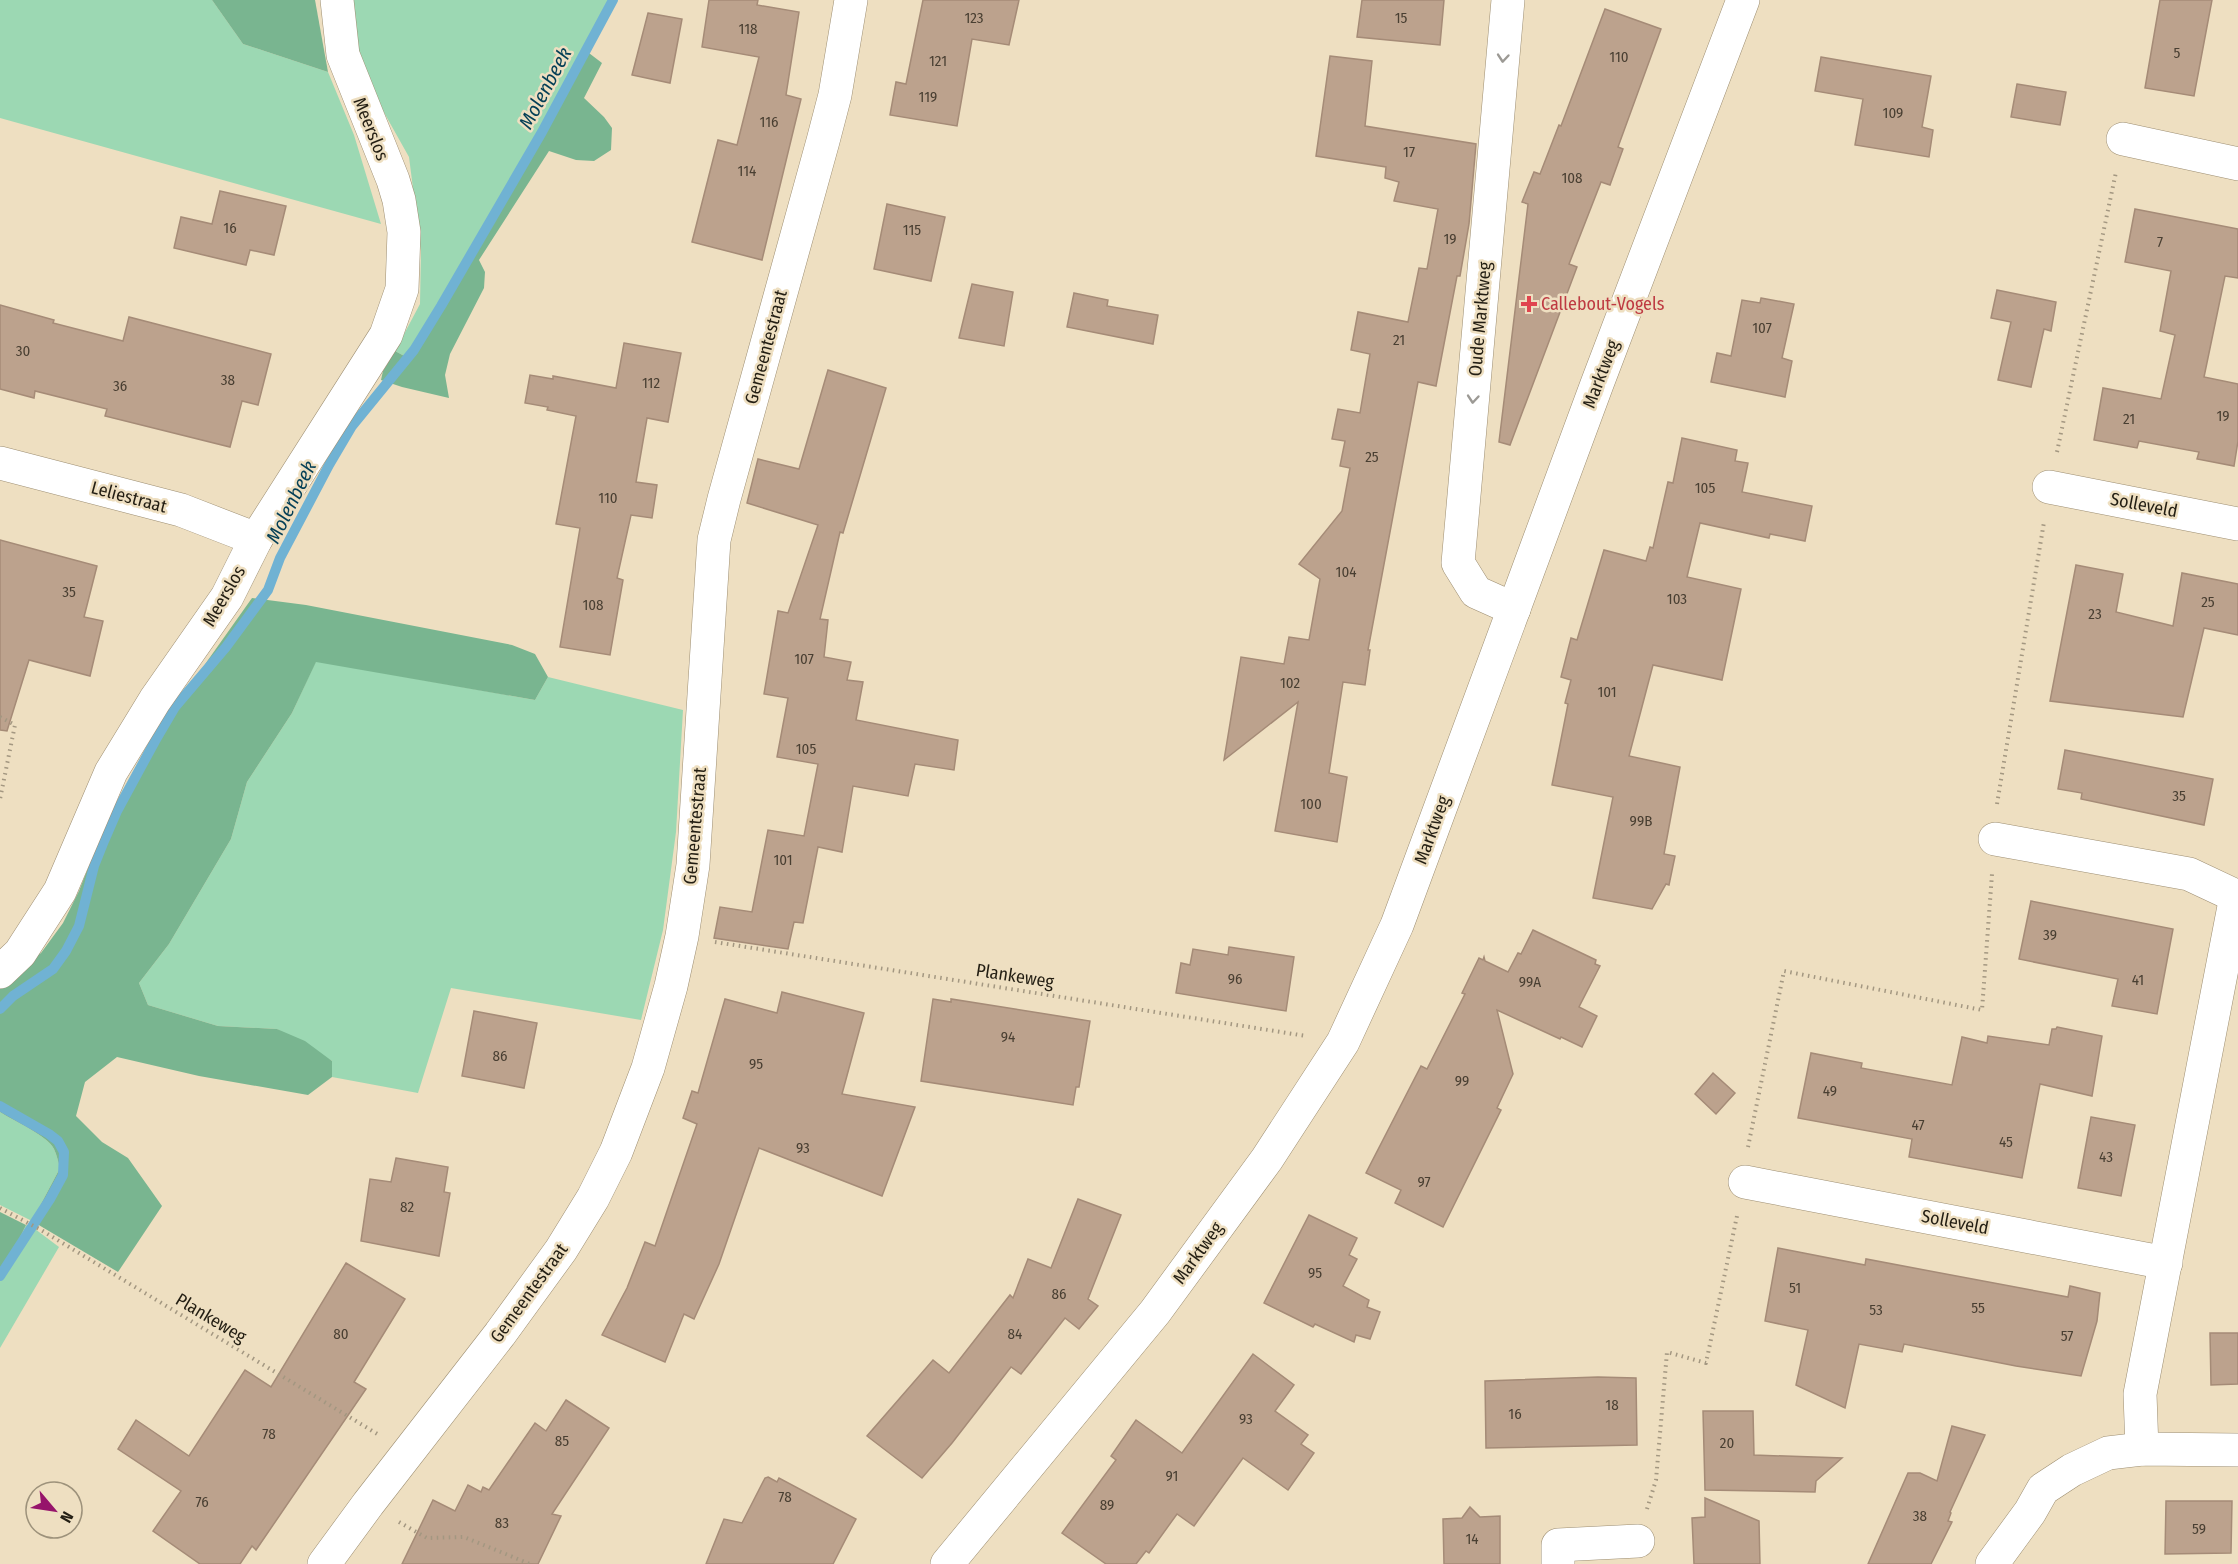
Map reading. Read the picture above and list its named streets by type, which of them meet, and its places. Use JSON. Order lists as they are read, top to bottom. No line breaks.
{"streets":{"street":["Meerslos","Oude Marktweg","Gemeentestraat","Marktweg","Leliestraat","Solleveld"],"path":["Plankeweg"]},"crossings":[["Meerslos","Leliestraat"],["Oude Marktweg","Marktweg"],["Gemeentestraat","Plankeweg"],["Marktweg","Plankeweg"]],"one_way":["Oude Marktweg"],"water":["Molenbeek"],"places":{"health":["Callebout-Vogels"]},"house_numbers":["123","15","118","5","110","121","119","109","116","17","114","108","16","115","19","7","107","21","30","38","112","36","19","21","25","105","110","104","35","103","25","108","23","107","102","101","105","35","100","99B","101","39","96","41","99A","94","86","95","99","49","47","45","93","43","97","82","95","51","86","55","53","80","84","57","18","16","93","78","85","20","91","78","76","89","38","83","59","14"],"north":"bottom right"}
